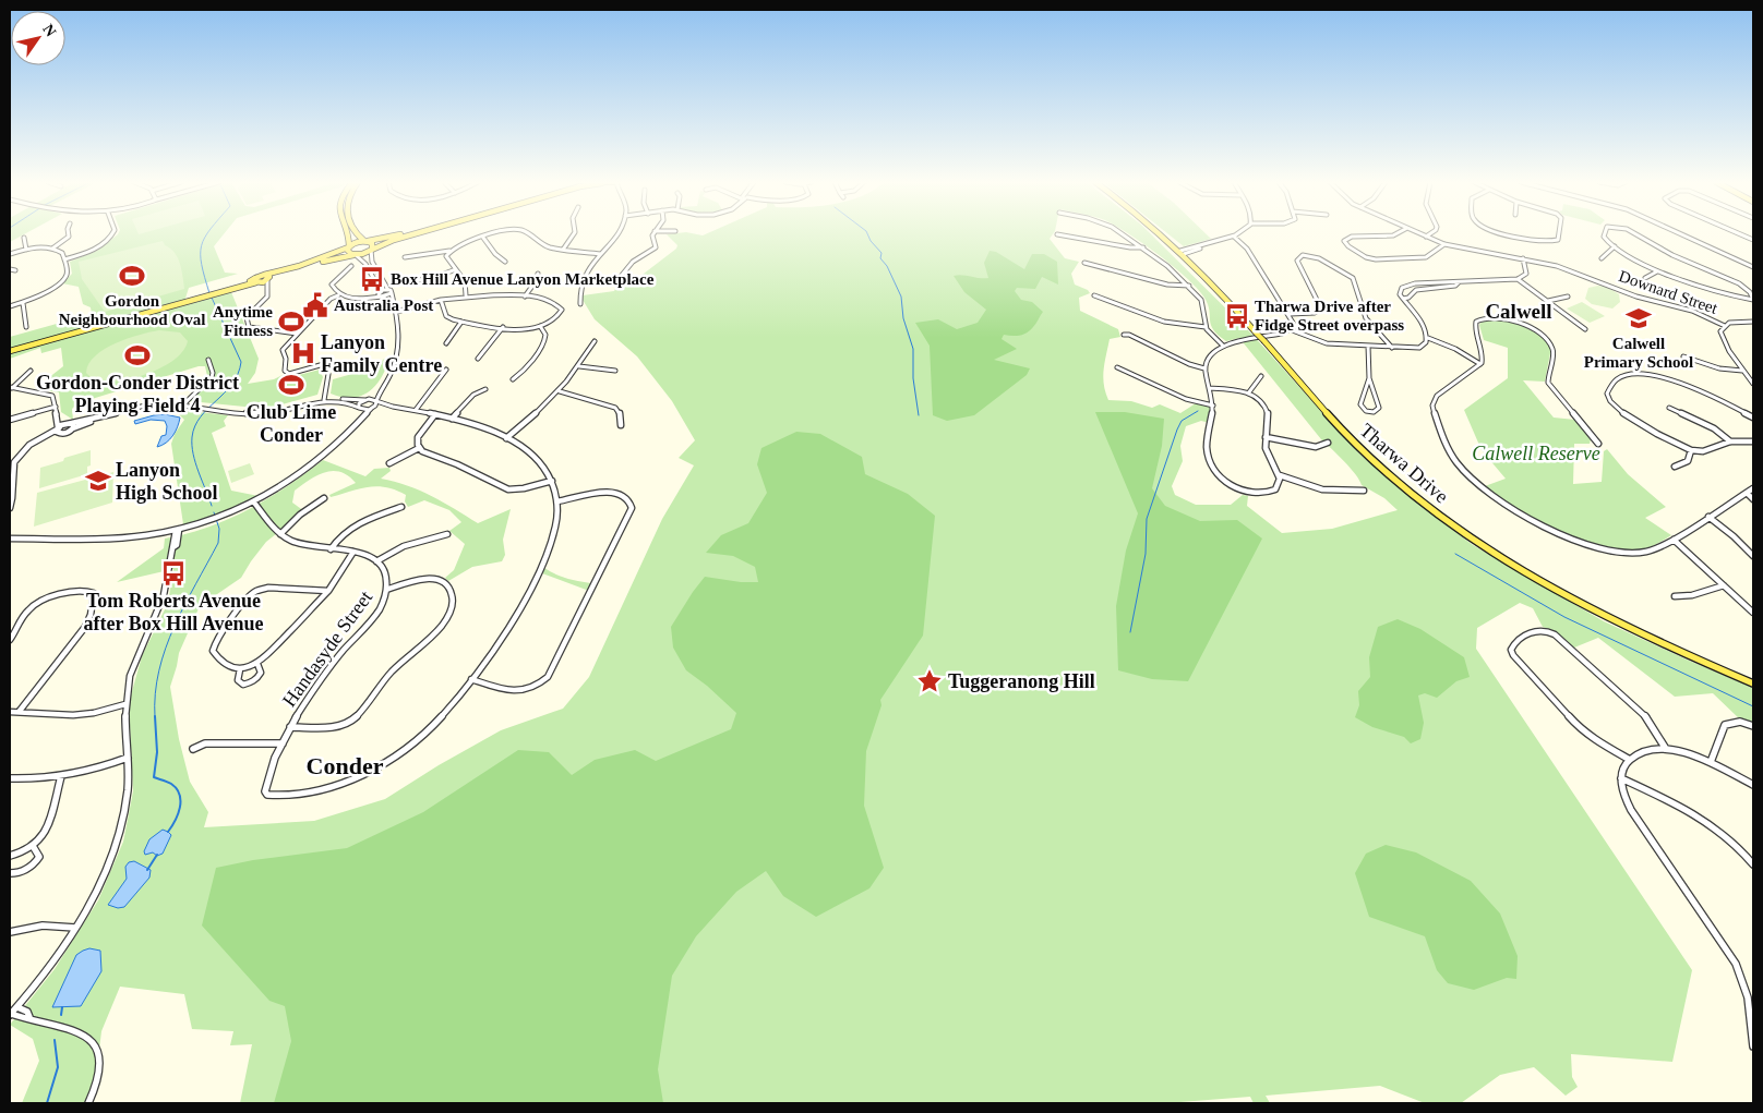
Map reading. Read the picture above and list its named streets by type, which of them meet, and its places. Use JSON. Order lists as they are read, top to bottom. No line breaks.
{"streets":{"main road":["Tharwa Drive"],"street":["Downard Street","Handasyde Street"]},"districts":["Calwell","Conder"],"parks":["Calwell Reserve"],"places":{"sports":["Gordon Neighbourhood Oval","Anytime Fitness","Gordon-Conder District Playing Field 4","Club Lime Conder"],"bus stop":["Box Hill Avenue Lanyon Marketplace","Tharwa Drive after Fidge Street overpass","Tom Roberts Avenue after Box Hill Avenue"],"public building":["Australia Post"],"school or university":["Calwell Primary School","Lanyon High School"],"hospital":["Lanyon Family Centre"],"place":["Tuggeranong Hill"]},"north":"top right"}
